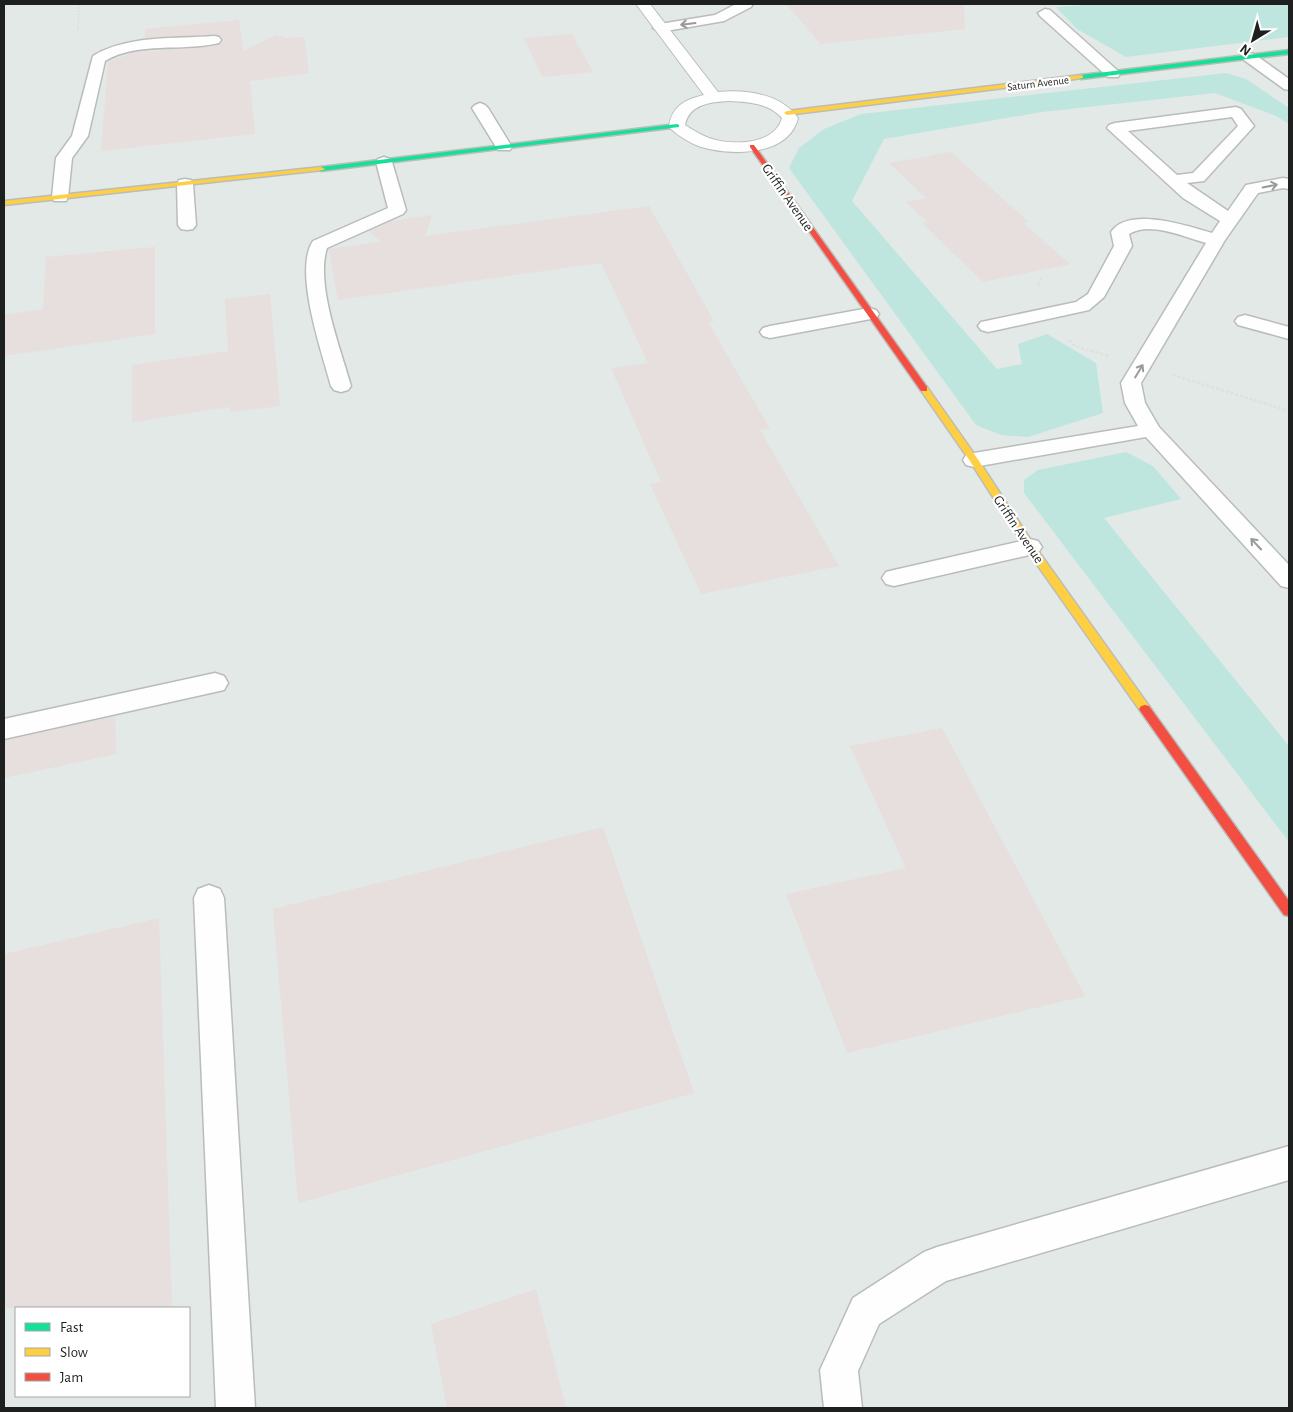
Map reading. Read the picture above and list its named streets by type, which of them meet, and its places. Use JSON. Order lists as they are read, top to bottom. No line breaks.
{"streets":{"street":["Saturn Avenue","Griffin Avenue"]},"legend":["Fast","Slow","Jam"],"north":"bottom left"}
